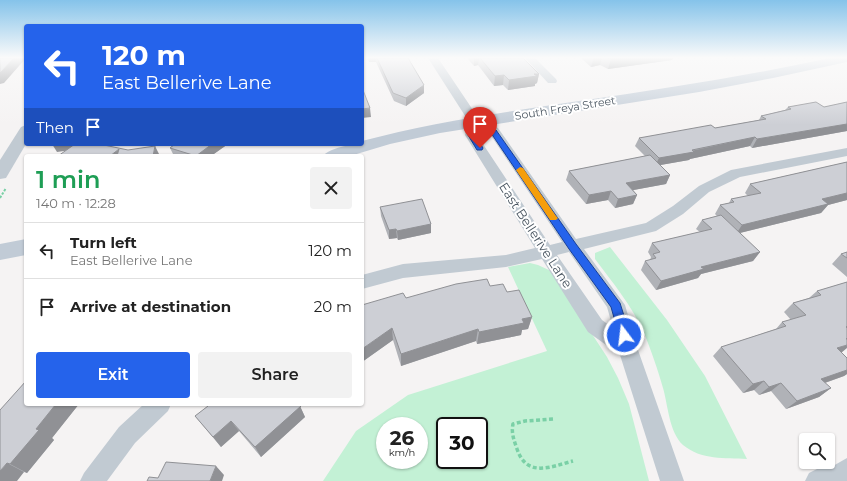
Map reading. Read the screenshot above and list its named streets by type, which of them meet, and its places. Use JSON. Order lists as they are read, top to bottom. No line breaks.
{"streets":{"main road":["South Freya Street"],"street":["East Bellerive Lane"]},"crossings":[["South Freya Street","East Bellerive Lane"]],"page":{"turn":["120 m","East Bellerive Lane"],"then":"Then","heading":["1 min","140 m · 12:28"],"list":[{"name":"Turn left","note":"East Bellerive Lane","value":"120 m"},{"name":"Arrive at destination","value":"20 m"}],"buttons":["Exit","Share"],"speed":"26 km/h","limit":"30"}}
